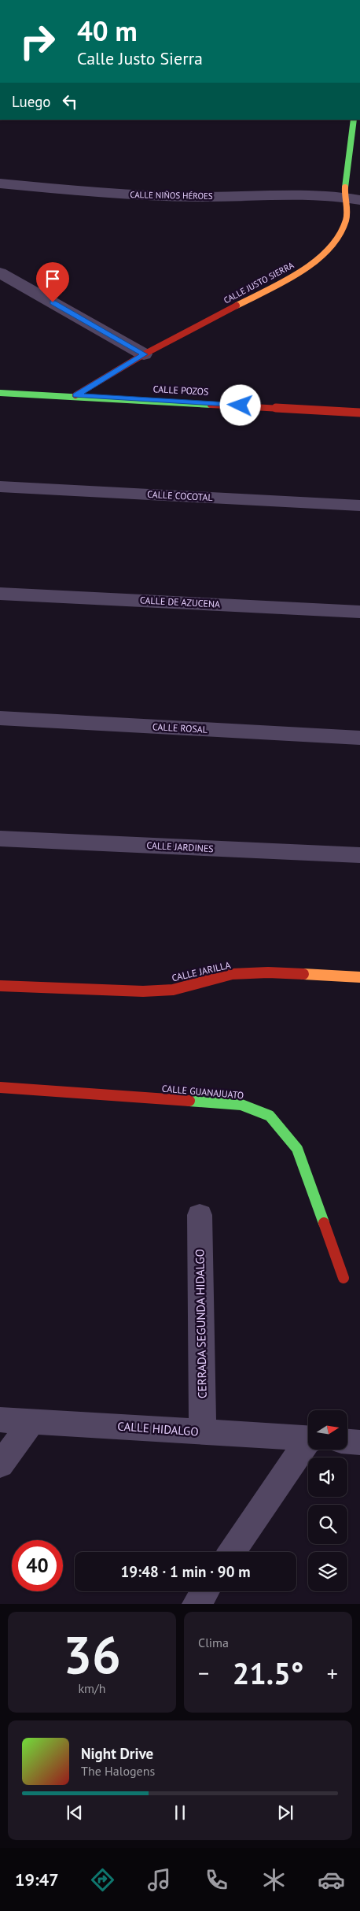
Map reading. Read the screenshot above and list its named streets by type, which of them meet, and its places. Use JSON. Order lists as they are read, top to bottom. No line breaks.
{"streets":{"street":["CALLE NIÑOS HÉROES","CALLE JUSTO SIERRA","CALLE POZOS","CALLE COCOTAL","CALLE DE AZUCENA","CALLE ROSAL","CALLE JARDINES","CALLE JARILLA","CALLE GUANAJUATO","CERRADA SEGUNDA HIDALGO","CALLE HIDALGO"]},"crossings":[["CALLE NIÑOS HÉROES","CALLE JUSTO SIERRA"],["CALLE JUSTO SIERRA","CALLE POZOS"],["CERRADA SEGUNDA HIDALGO","CALLE HIDALGO"]],"north":"right","page":{"turn":["40 m","Calle Justo Sierra"],"then":"Luego","limit":"40","trip":"19:48 · 1 min · 90 m","tile":[["36","km/h"],"Clima"],"heat":["−","21.5°","+"],"song":["Night Drive","The Halogens"],"tabs":"19:47"}}
